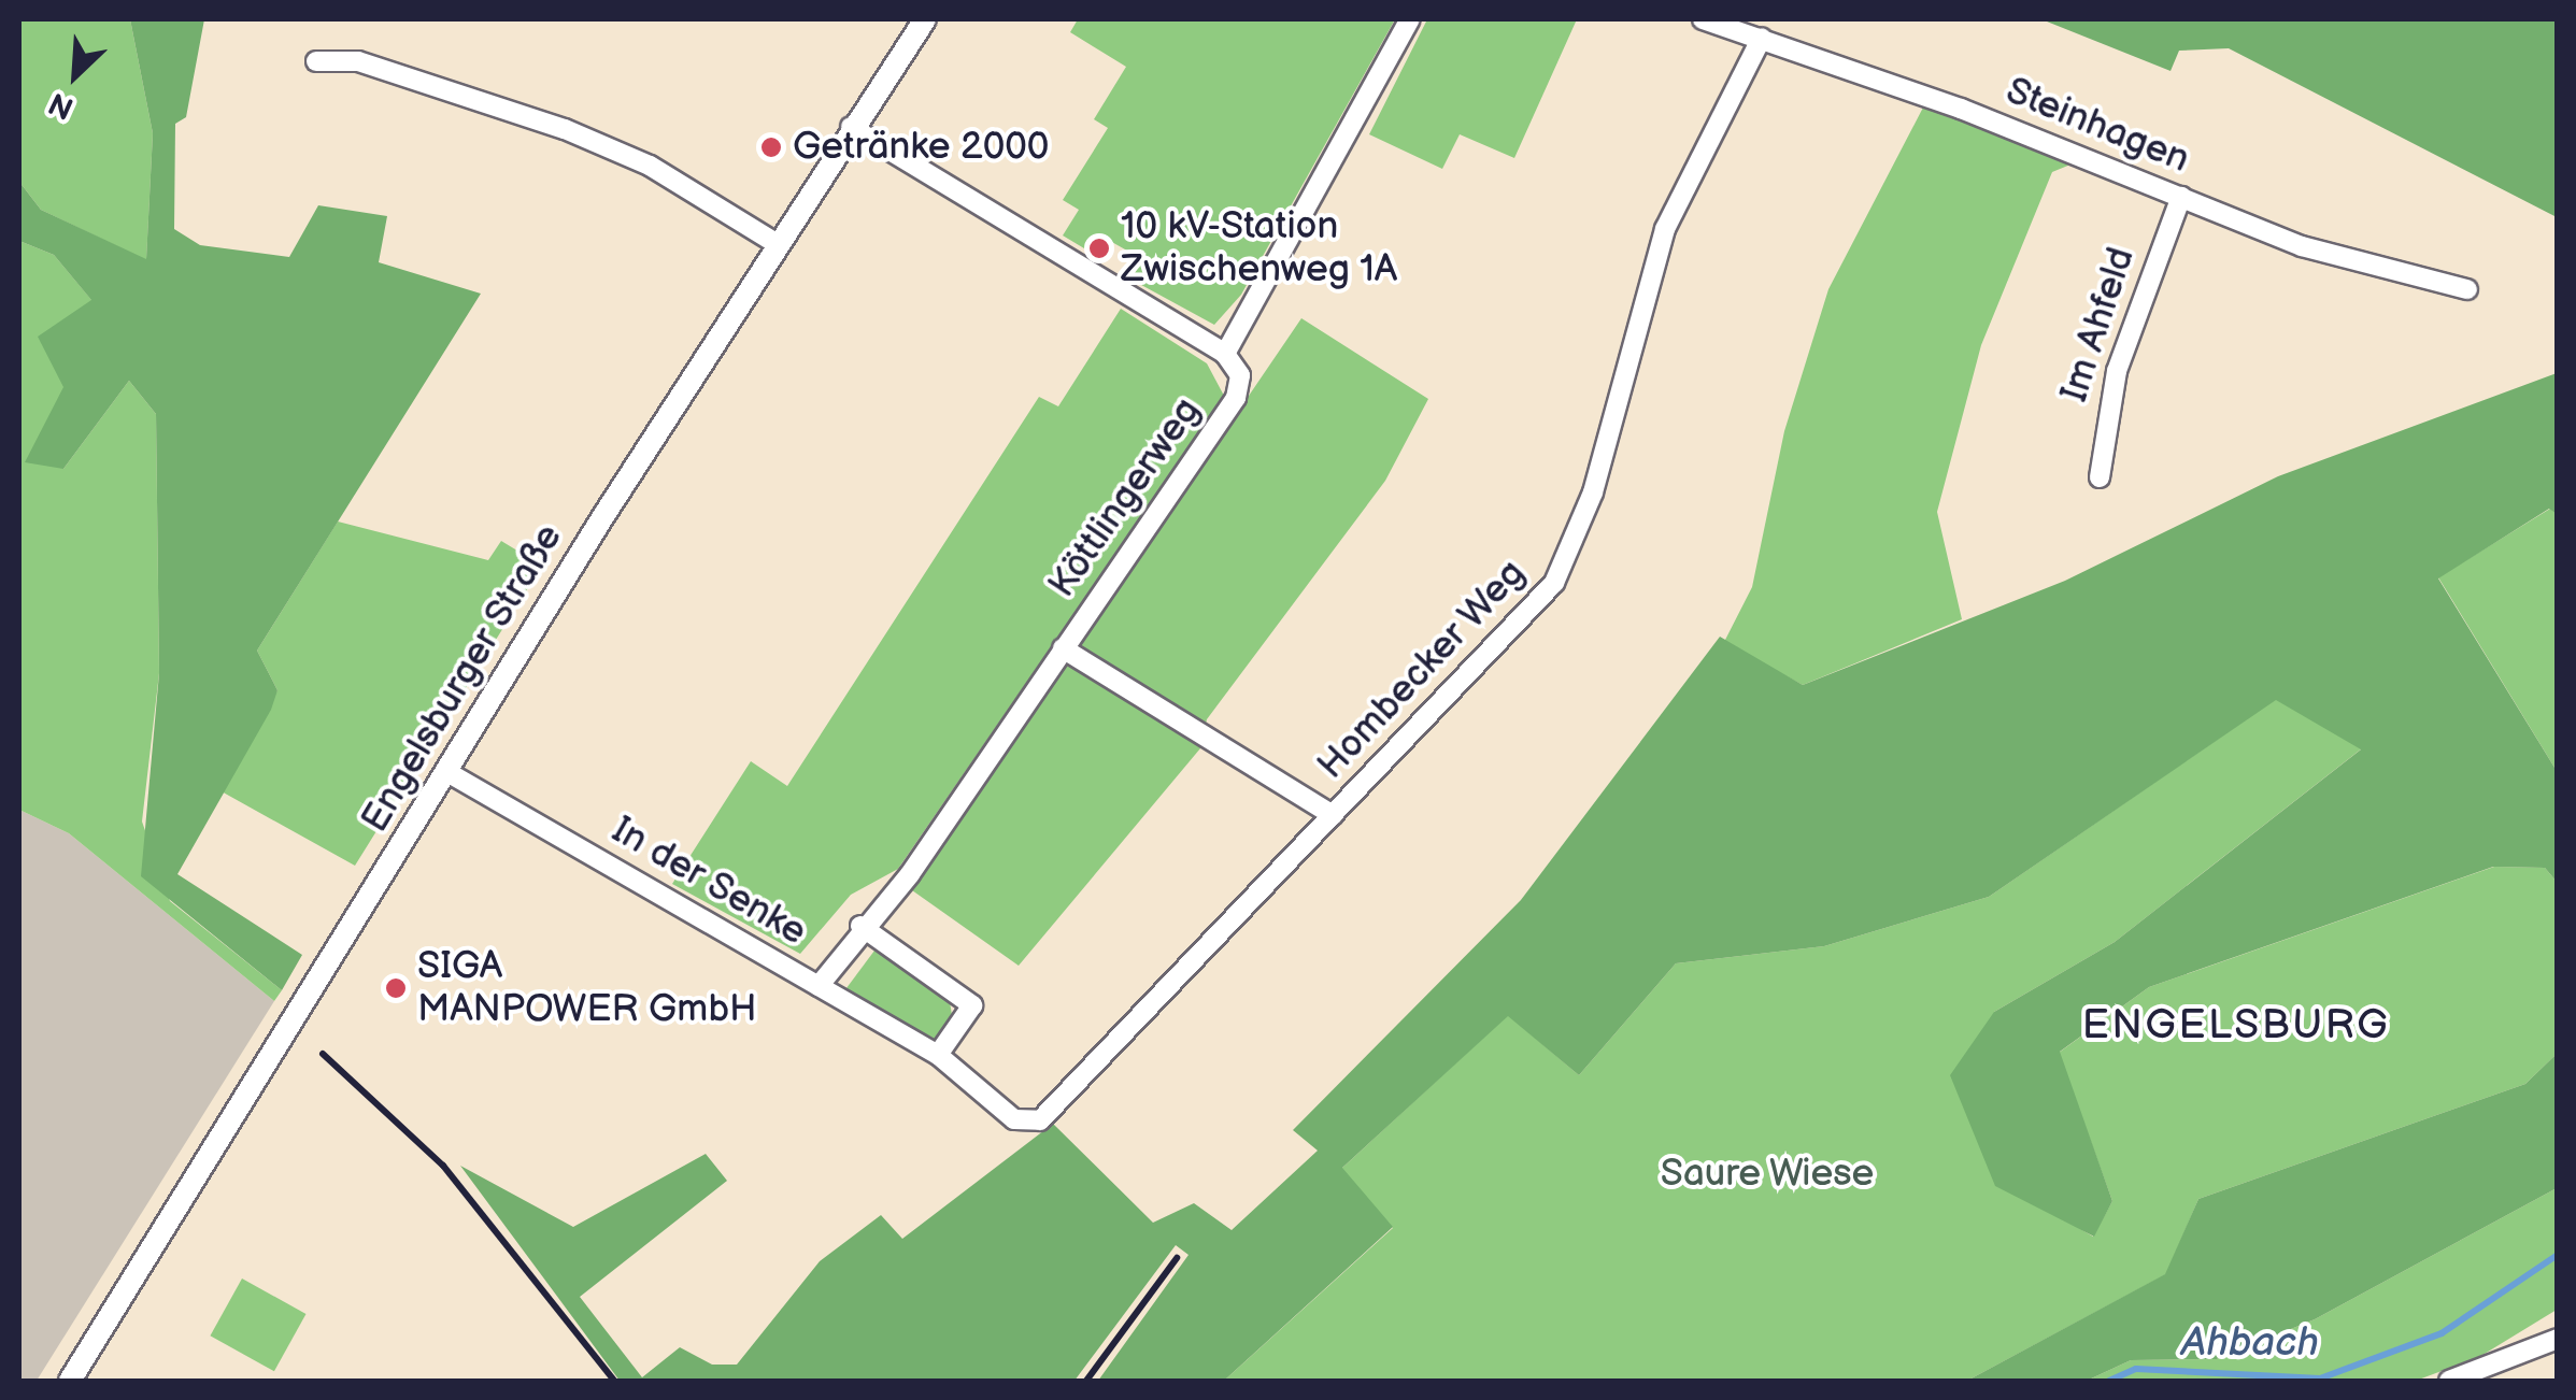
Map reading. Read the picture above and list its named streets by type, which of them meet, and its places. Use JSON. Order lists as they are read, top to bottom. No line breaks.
{"streets":{"street":["Steinhagen","Im Ahfeld","Köttlingerweg","Hombecker Weg","Engelsburger Straße","In der Senke"]},"crossings":[["Steinhagen","Im Ahfeld"],["Steinhagen","Hombecker Weg"],["Köttlingerweg","Hombecker Weg"],["Köttlingerweg","In der Senke"],["Hombecker Weg","In der Senke"],["Engelsburger Straße","In der Senke"]],"districts":["ENGELSBURG"],"water":["Ahbach"],"parks":["Saure Wiese"],"places":["Getränke 2000","10 kV-Station Zwischenweg 1A","SIGA MANPOWER GmbH"],"north":"bottom left"}
